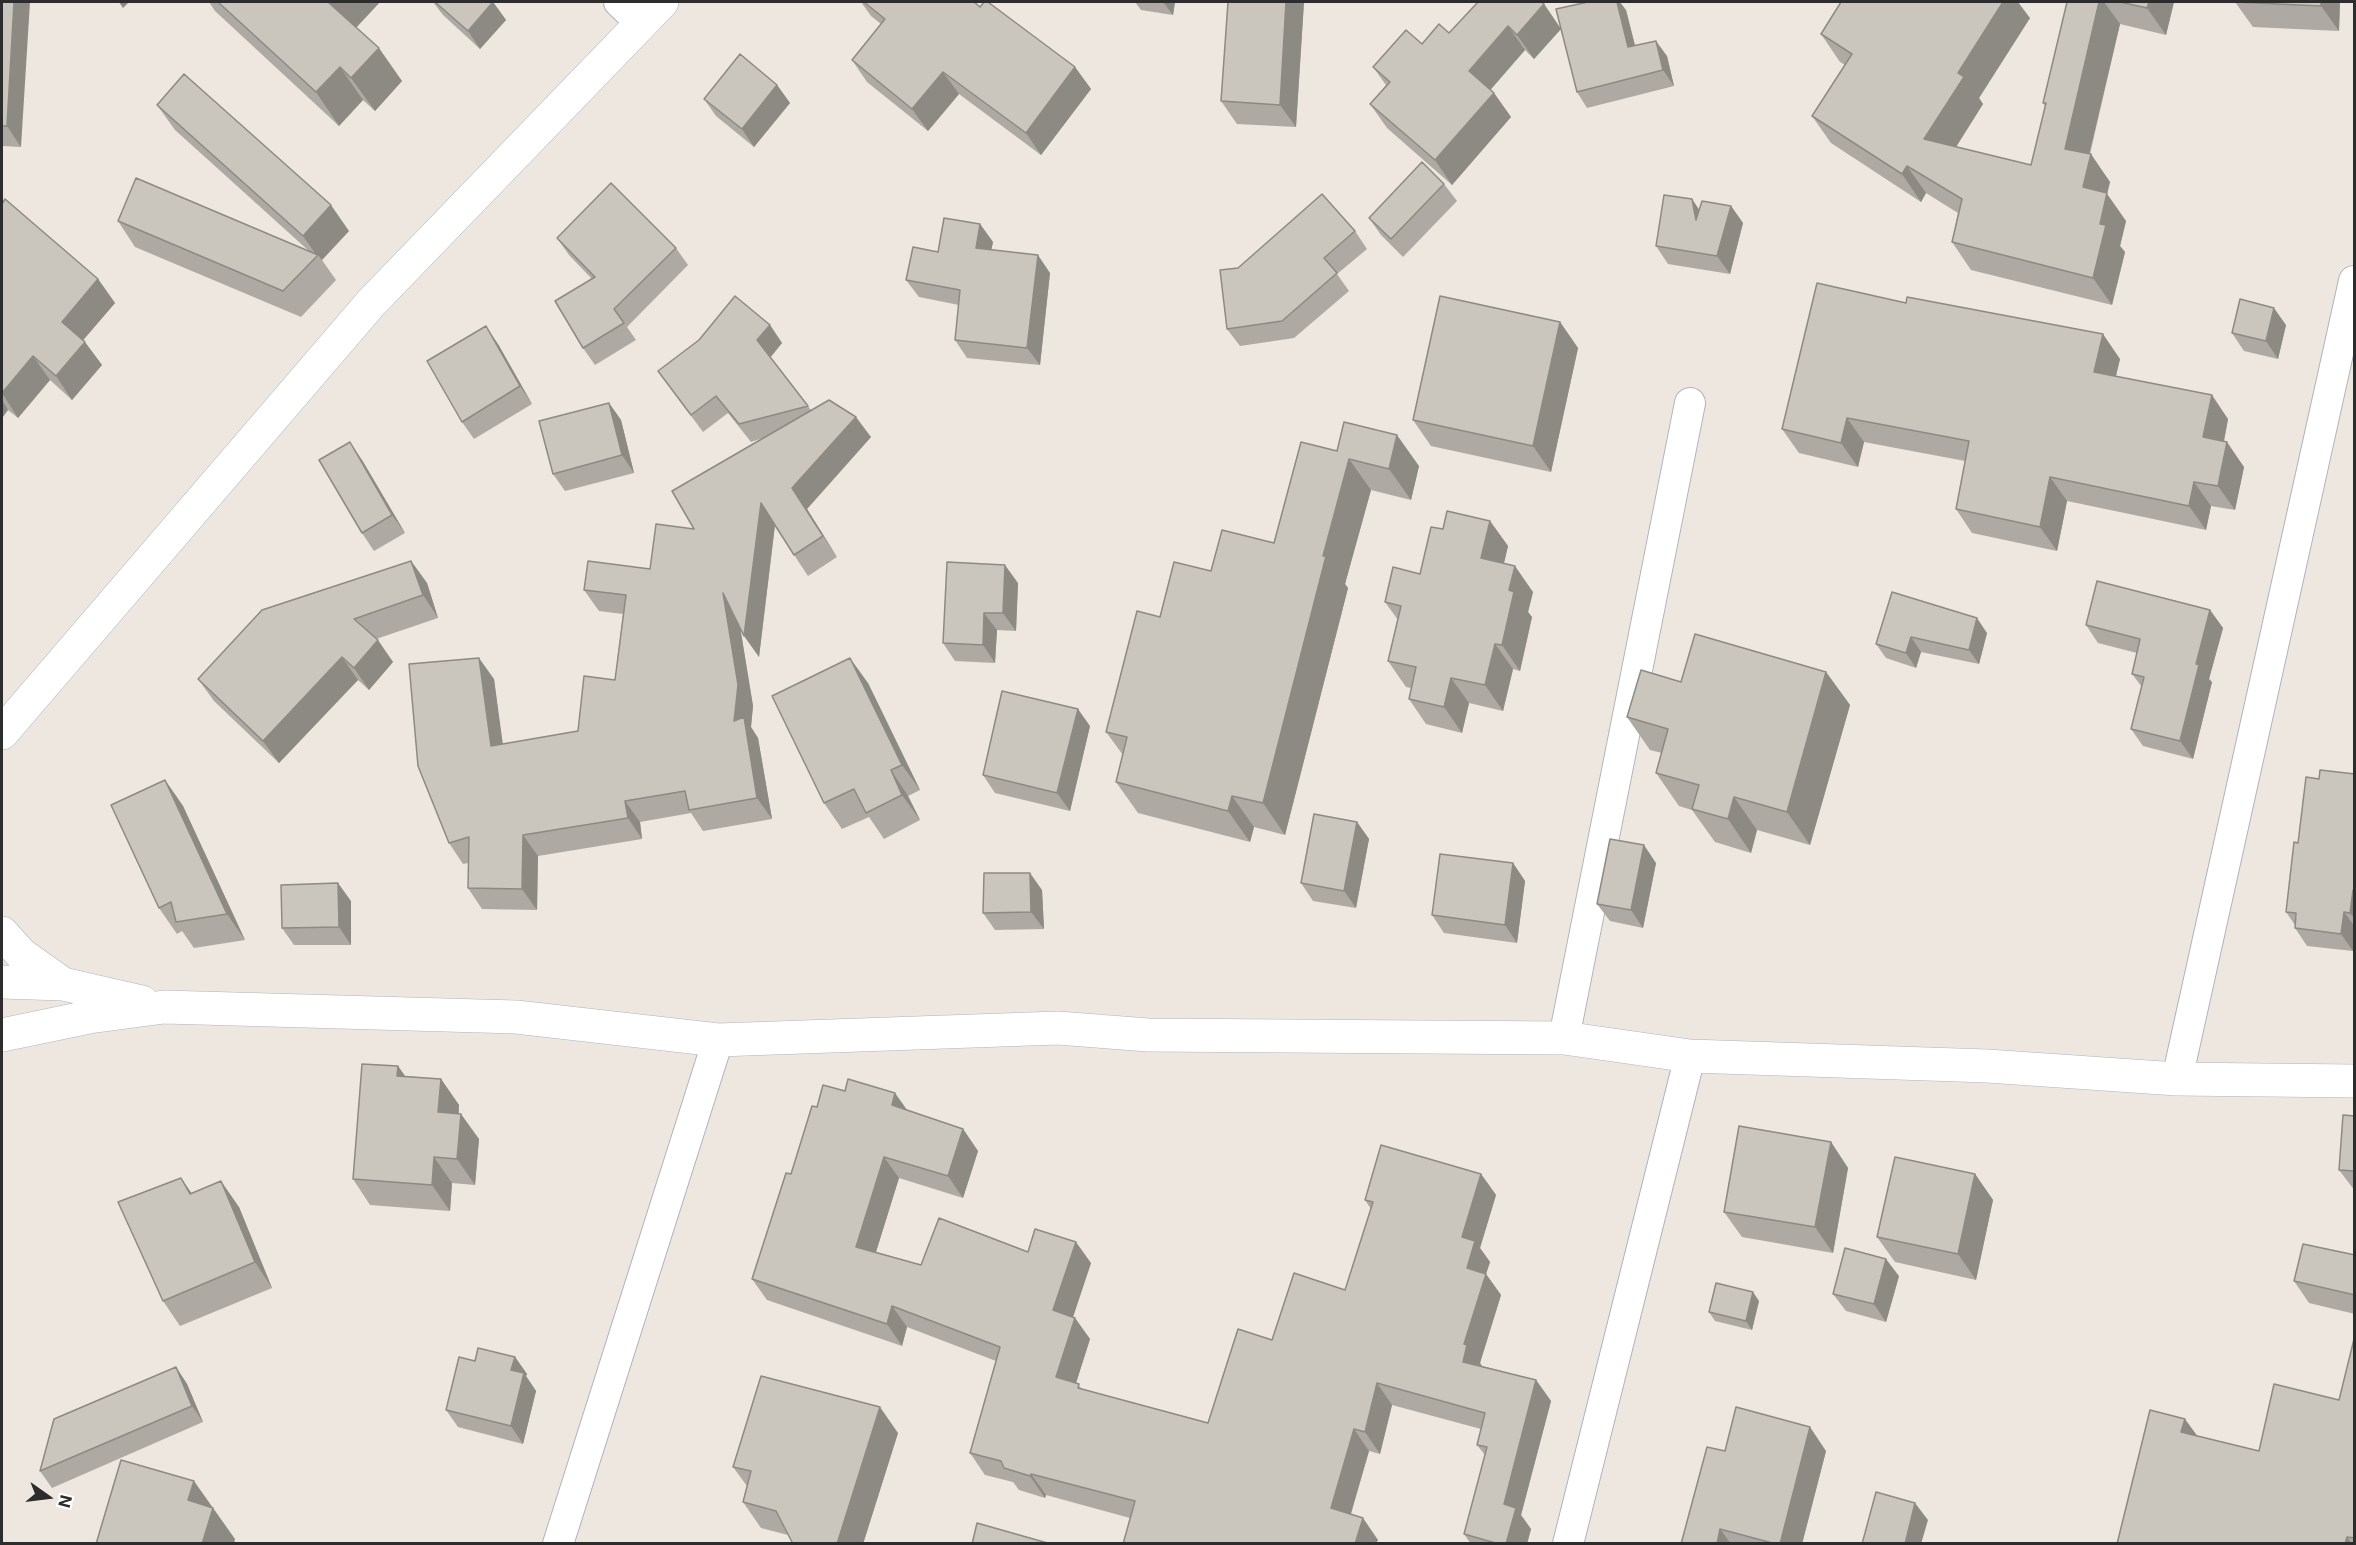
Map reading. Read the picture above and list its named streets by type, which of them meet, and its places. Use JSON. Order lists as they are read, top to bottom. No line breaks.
{"north":"right"}
